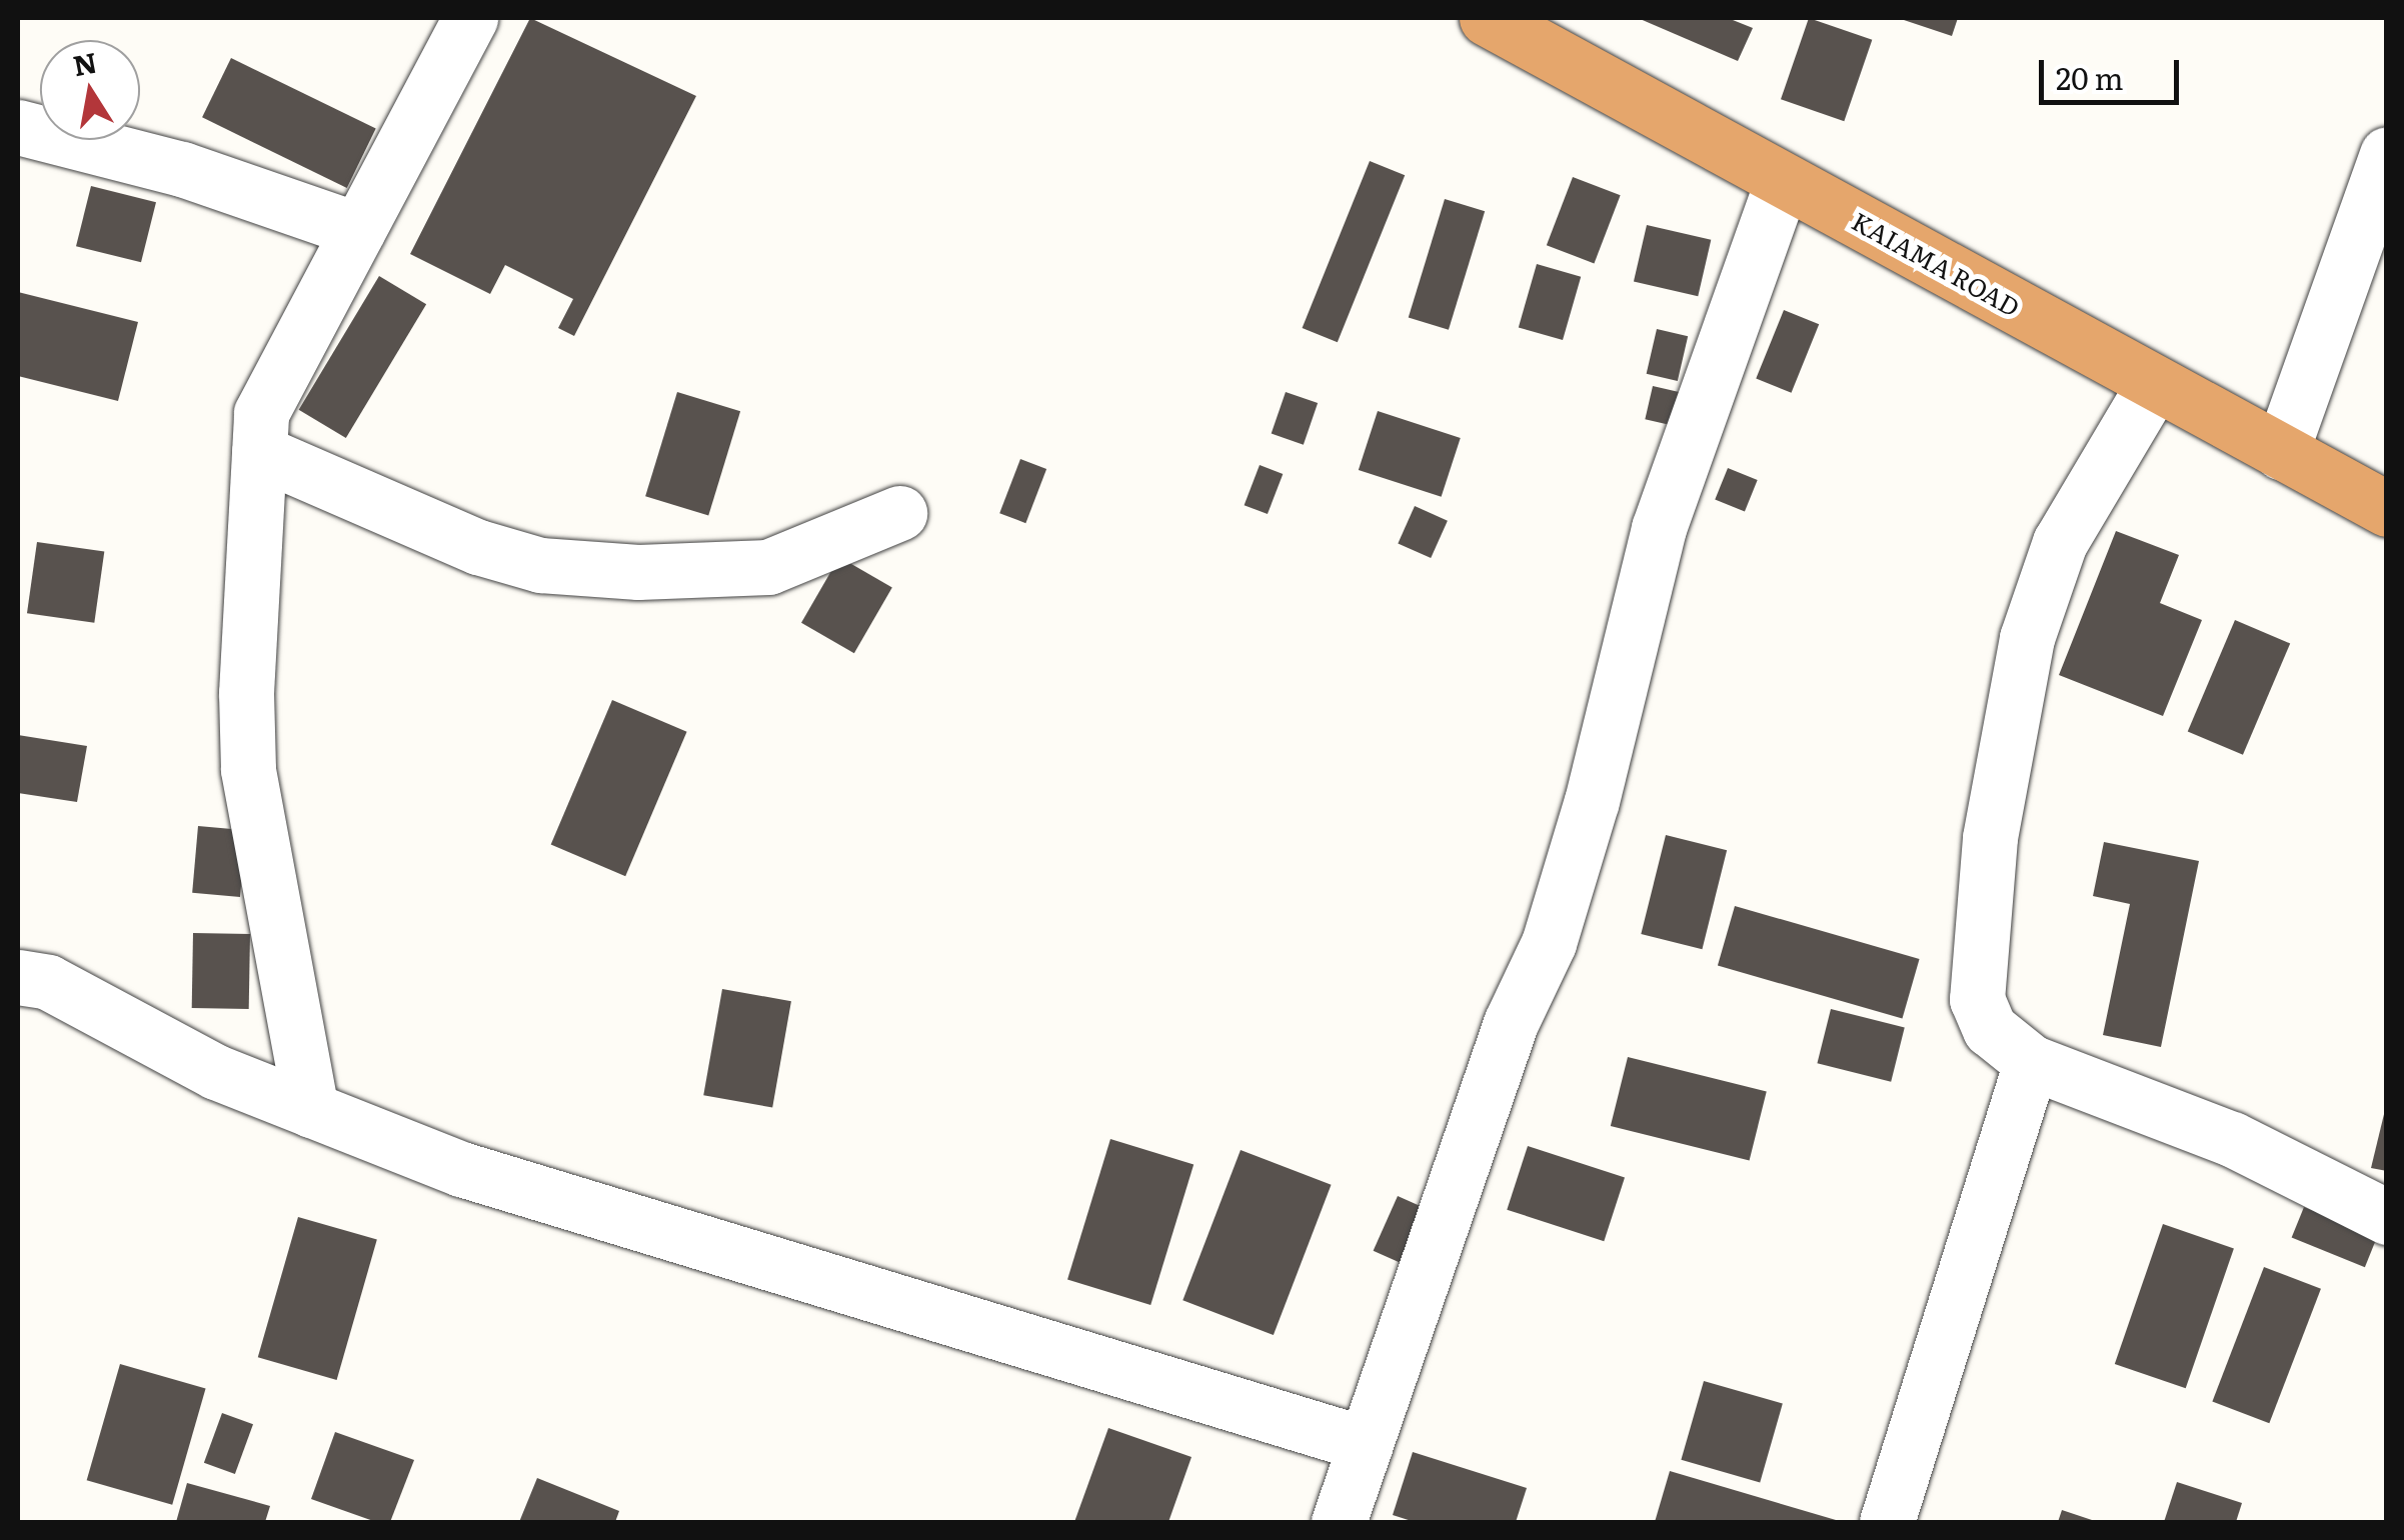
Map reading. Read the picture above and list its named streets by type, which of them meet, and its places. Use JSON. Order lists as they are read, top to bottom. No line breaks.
{"streets":{"highway":["KAIAMA ROAD"]},"scale_bar":"20 m","north":"top"}
